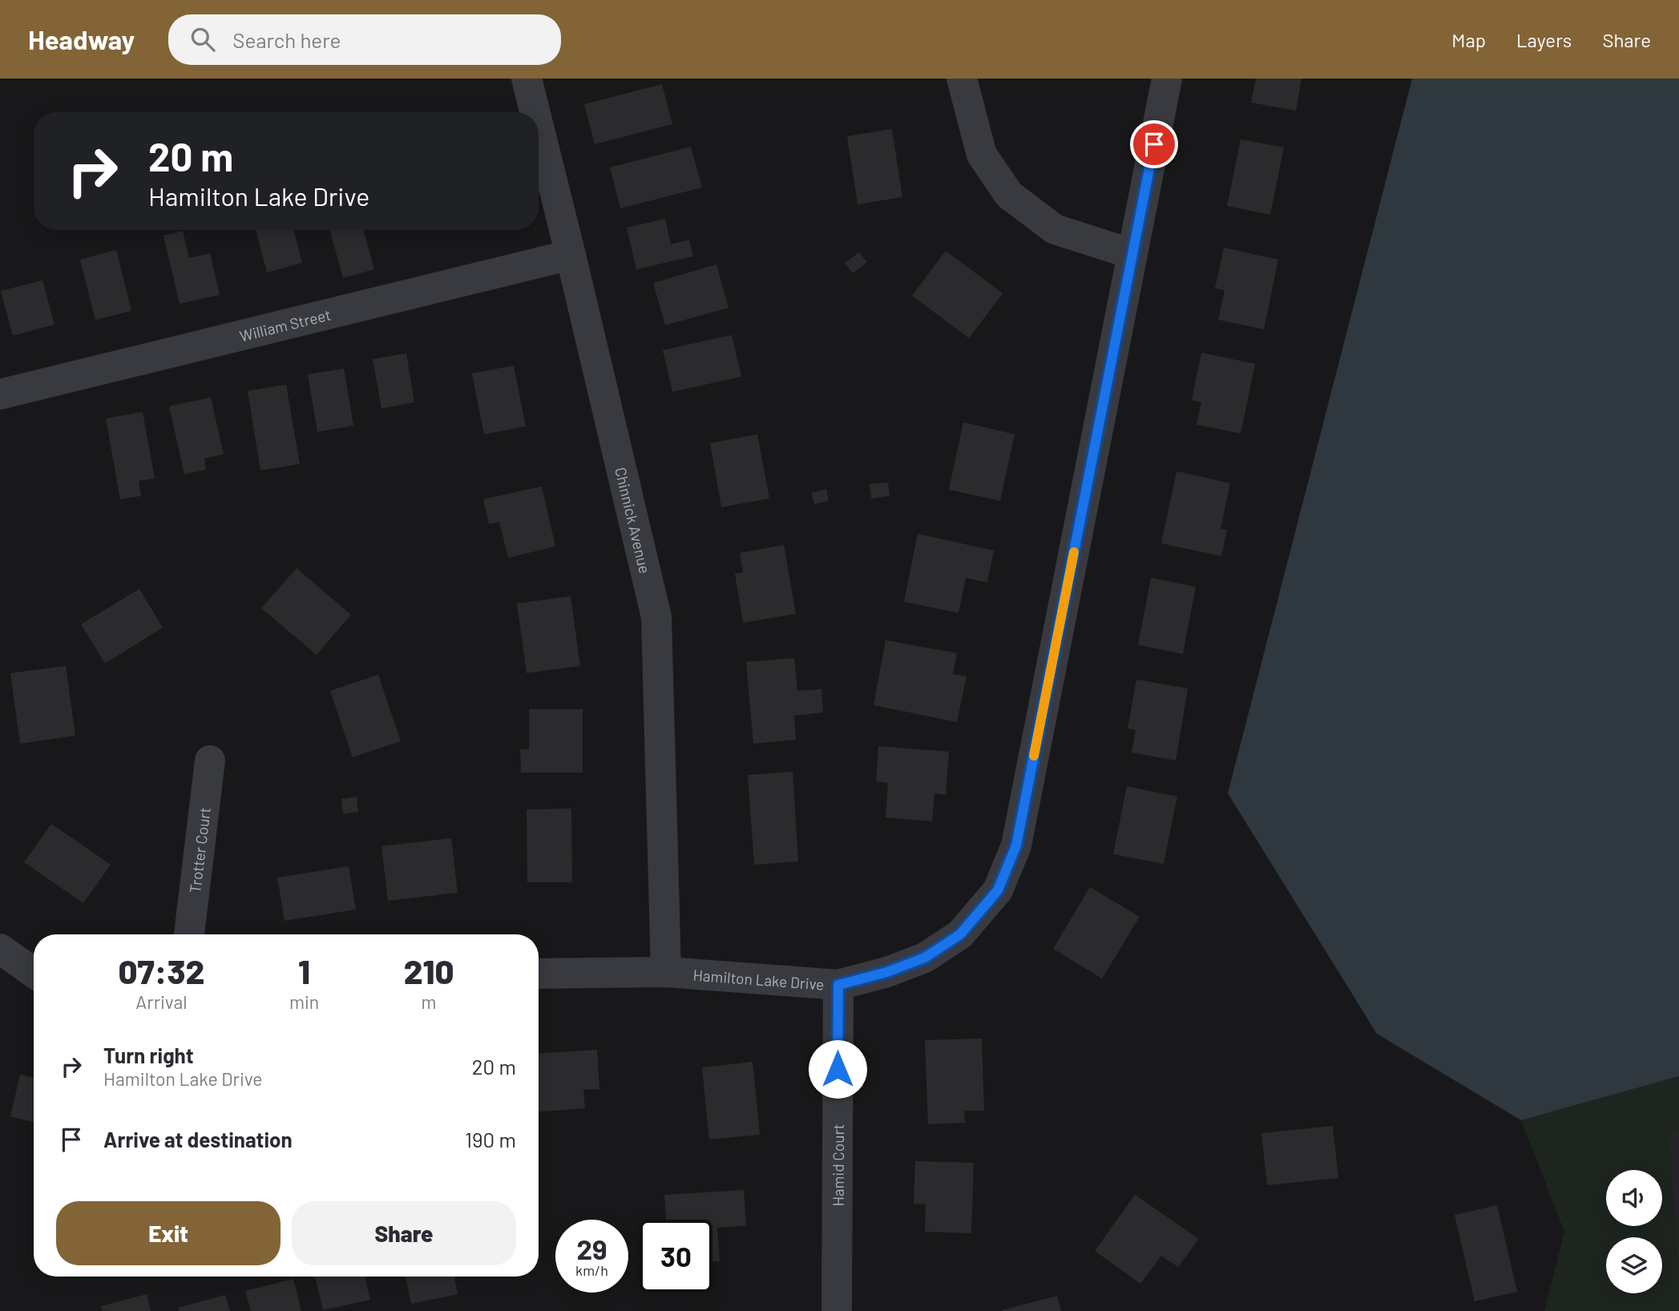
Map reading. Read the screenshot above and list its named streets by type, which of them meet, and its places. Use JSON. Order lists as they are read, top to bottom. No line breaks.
{"streets":{"street":["William Street","Chinnick Avenue","Trotter Court","Hamilton Lake Drive","Hamid Court"]},"crossings":[["William Street","Chinnick Avenue"],["Chinnick Avenue","Hamilton Lake Drive"],["Hamilton Lake Drive","Hamid Court"]],"page":{"header":"Headway","search":"Search here","nav":["Map","Layers","Share"],"turn":["20 m","Hamilton Lake Drive"],"eta":["07:32","Arrival","1","min","210","m"],"list":[{"name":"Turn right","note":"Hamilton Lake Drive","value":"20 m"},{"name":"Arrive at destination","value":"190 m"}],"buttons":["Exit","Share"],"speed":"29 km/h","limit":"30"}}
